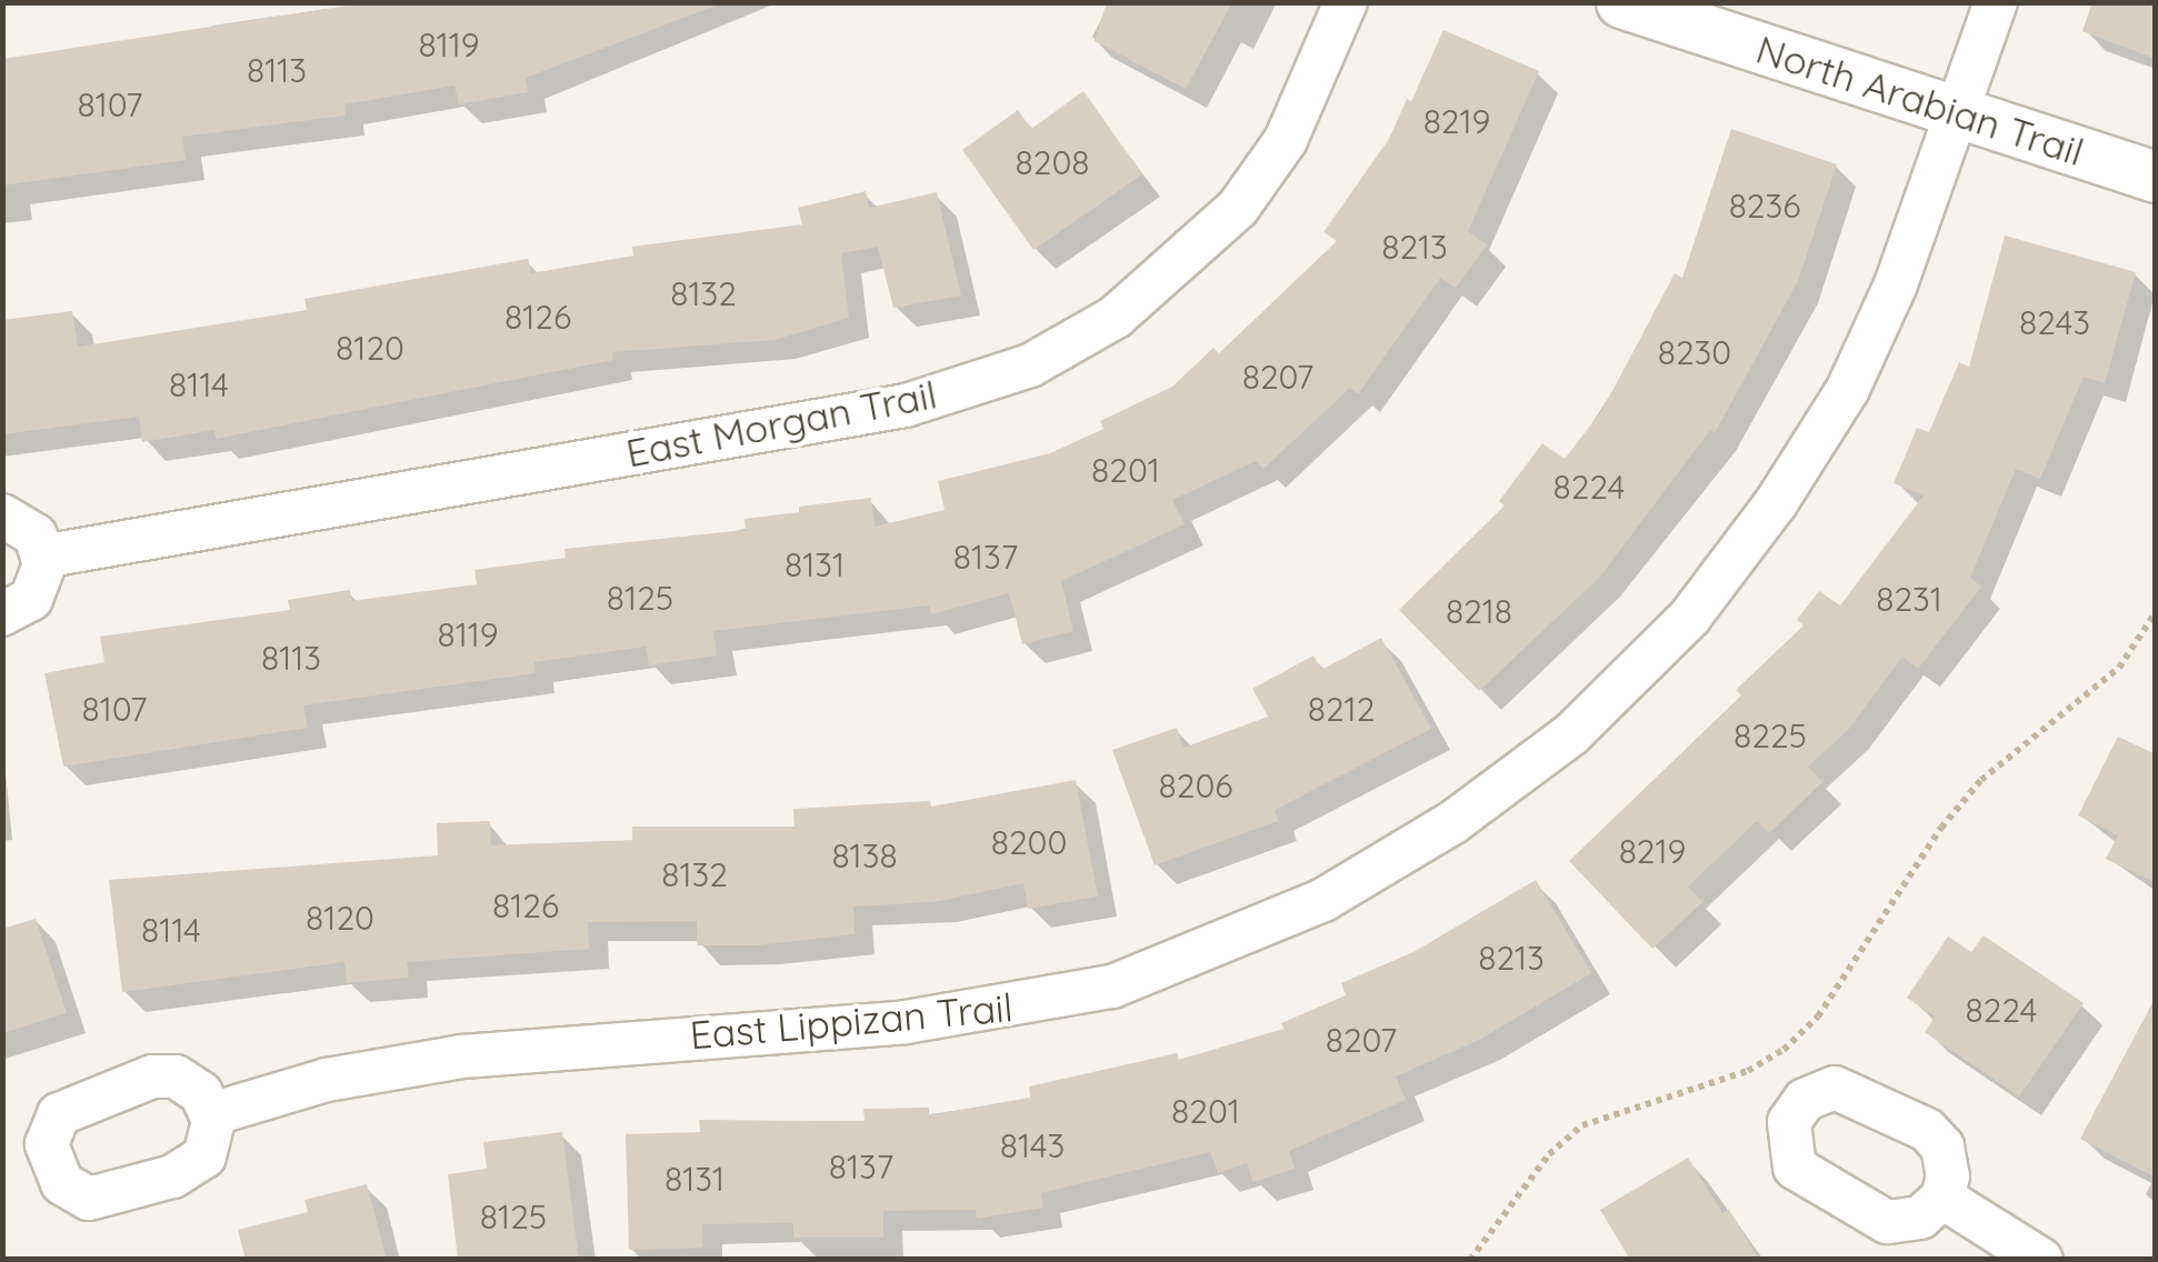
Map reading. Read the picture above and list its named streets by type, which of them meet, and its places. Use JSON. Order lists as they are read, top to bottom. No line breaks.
{"streets":{"street":["North Arabian Trail","East Morgan Trail","East Lippizan Trail"]},"crossings":[["North Arabian Trail","East Lippizan Trail"]],"house_numbers":["8119","8113","8107","8219","8208","8236","8213","8132","8126","8243","8120","8230","8207","8114","8201","8224","8137","8131","8125","8231","8218","8119","8113","8107","8212","8225","8206","8200","8219","8138","8132","8126","8120","8114","8213","8224","8207","8201","8143","8137","8131","8125"]}
